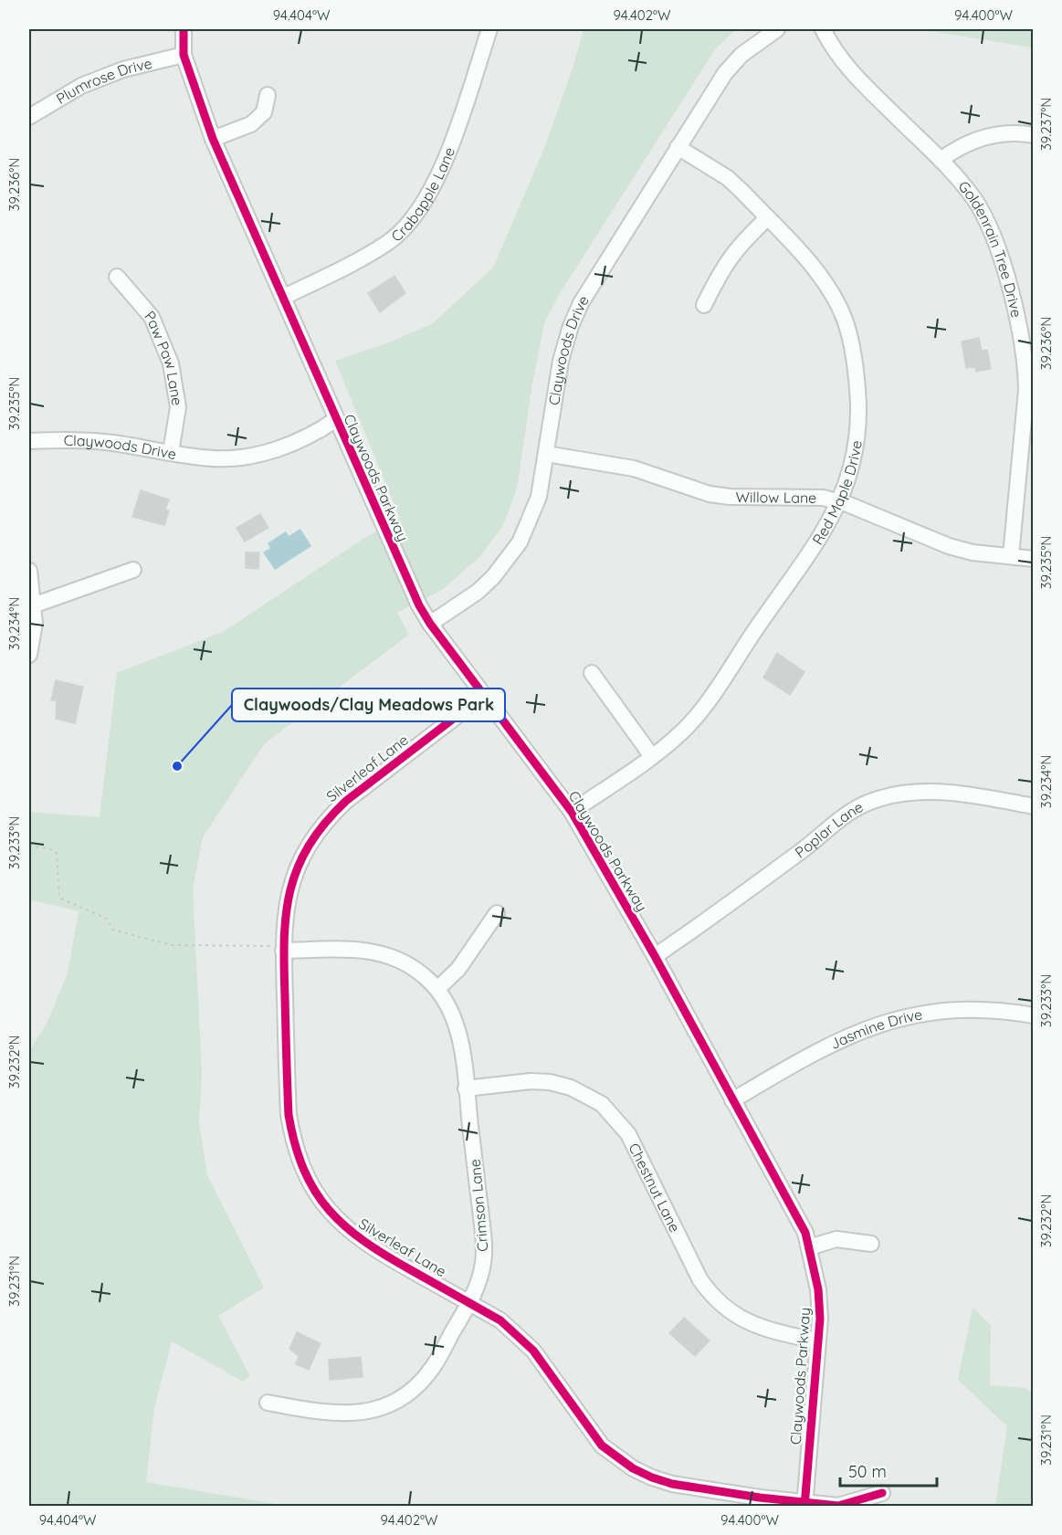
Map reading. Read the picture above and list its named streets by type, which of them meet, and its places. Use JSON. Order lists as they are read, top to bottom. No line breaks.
{"streets":{"street":["Plumrose Drive","Crabapple Lane","Goldenrain Tree Drive","Claywoods Drive","Paw Paw Lane","Claywoods Parkway","Red Maple Drive","Willow Lane","Silverleaf Lane","Poplar Lane","Jasmine Drive","Chestnut Lane","Crimson Lane"]},"crossings":[["Plumrose Drive","Claywoods Parkway"],["Crabapple Lane","Claywoods Parkway"],["Goldenrain Tree Drive","Willow Lane"],["Claywoods Drive","Paw Paw Lane"],["Claywoods Drive","Claywoods Parkway"],["Claywoods Drive","Red Maple Drive"],["Claywoods Drive","Willow Lane"],["Claywoods Parkway","Red Maple Drive"],["Claywoods Parkway","Silverleaf Lane"],["Claywoods Parkway","Poplar Lane"],["Claywoods Parkway","Jasmine Drive"],["Claywoods Parkway","Chestnut Lane"],["Red Maple Drive","Willow Lane"],["Silverleaf Lane","Crimson Lane"],["Chestnut Lane","Crimson Lane"]],"places":["Claywoods/Clay Meadows Park"],"scale_bar":"50 m","coordinates":["94.404°W","94.402°W","94.400°W","39.237°N","39.236°N","39.235°N","39.234°N","39.233°N","39.232°N","39.231°N"]}
